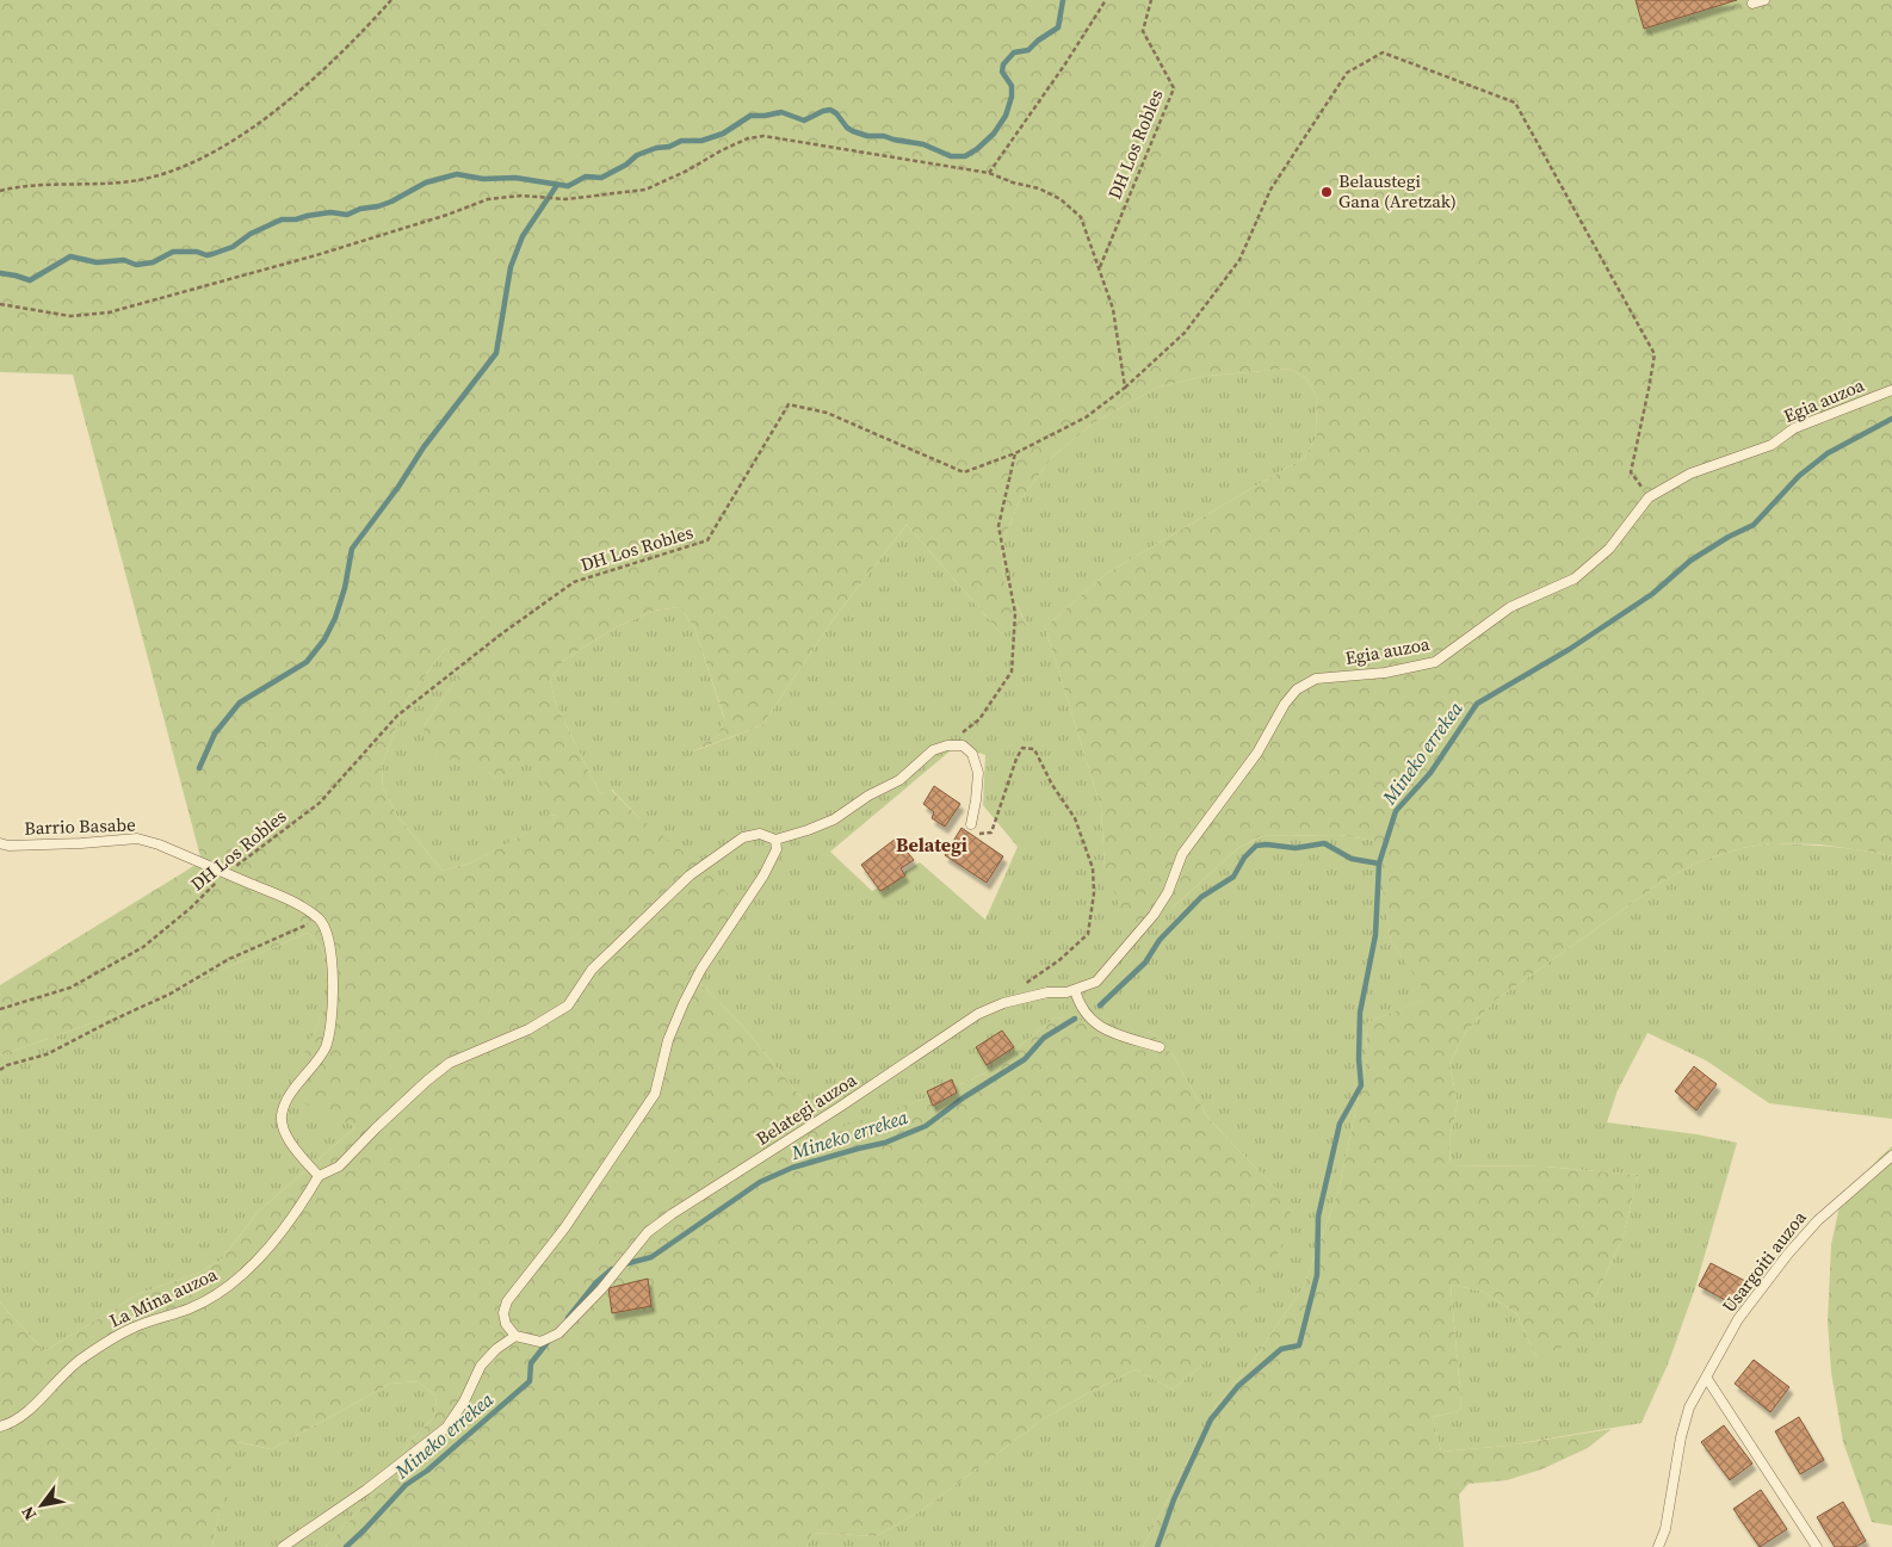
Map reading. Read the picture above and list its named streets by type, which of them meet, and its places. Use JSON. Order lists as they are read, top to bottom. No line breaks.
{"streets":{"lane":["Egia auzoa","Barrio Basabe","Belategi auzoa","Usargoiti auzoa","La Mina auzoa"],"path":["DH Los Robles"]},"crossings":[["DH Los Robles","Egia auzoa"],["DH Los Robles","Barrio Basabe"],["Egia auzoa","Belategi auzoa"]],"districts":["Belategi"],"water":["Mineko errekea"],"places":["Belaustegi Gana (Aretzak)"],"north":"bottom left"}
